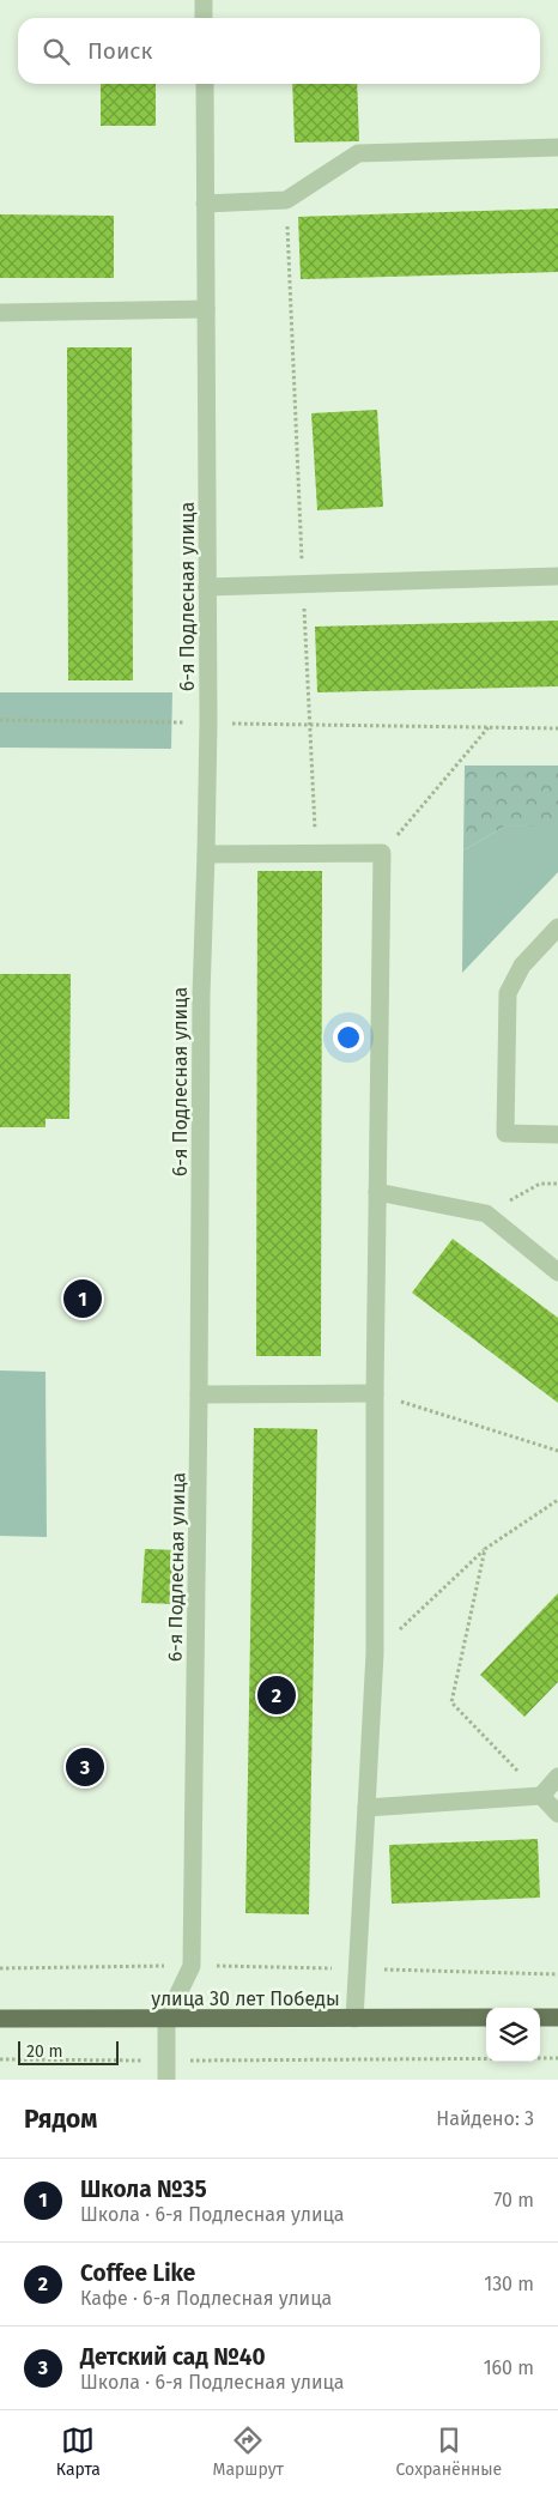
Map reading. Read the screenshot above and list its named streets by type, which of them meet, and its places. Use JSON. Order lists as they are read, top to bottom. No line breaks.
{"streets":{"main road":["улица 30 лет Победы"],"street":["6-я Подлесная улица"]},"crossings":[["6-я Подлесная улица","улица 30 лет Победы"]],"scale_bar":"20 m","page":{"search":"Поиск","pins":["1","2","3"],"scale":"20 m","heading":["Рядом","Найдено: 3"],"list":[{"mark":"1","name":"Школа №35","note":"Школа · 6-я Подлесная улица","value":"70 m"},{"mark":"2","name":"Coffee Like","note":"Кафе · 6-я Подлесная улица","value":"130 m"},{"mark":"3","name":"Детский сад №40","note":"Школа · 6-я Подлесная улица","value":"160 m"}],"nav":["Карта","Маршрут","Сохранённые"]}}
